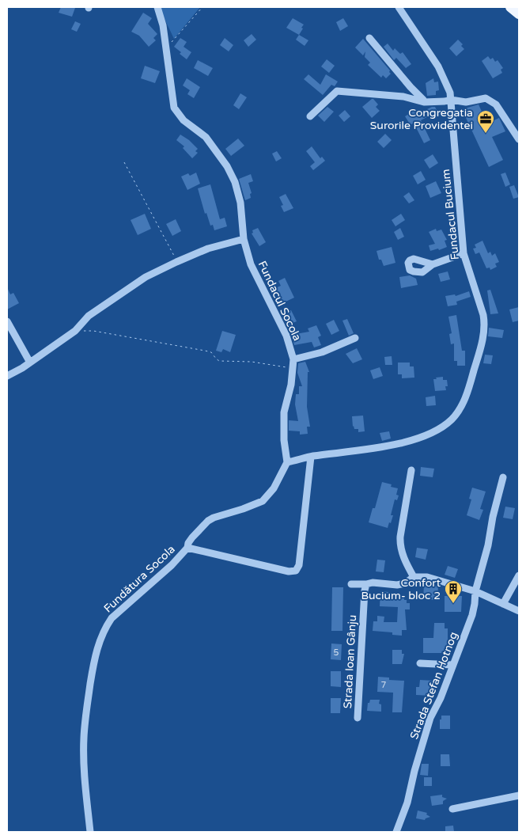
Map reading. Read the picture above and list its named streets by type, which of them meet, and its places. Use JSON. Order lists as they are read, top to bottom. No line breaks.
{"streets":{"street":["Fundacul Bucium","Fundacul Socola","Fundătura Socola","Strada Ioan Gânju","Strada Stefan Hotnog"]},"crossings":[["Fundacul Bucium","Fundacul Socola"],["Fundacul Bucium","Fundătura Socola"],["Fundacul Socola","Fundătura Socola"]],"places":{"office":["Congregatia Surorile Providentei"],"building":["Confort Bucium- bloc 2"]},"house_numbers":["5","7"]}
